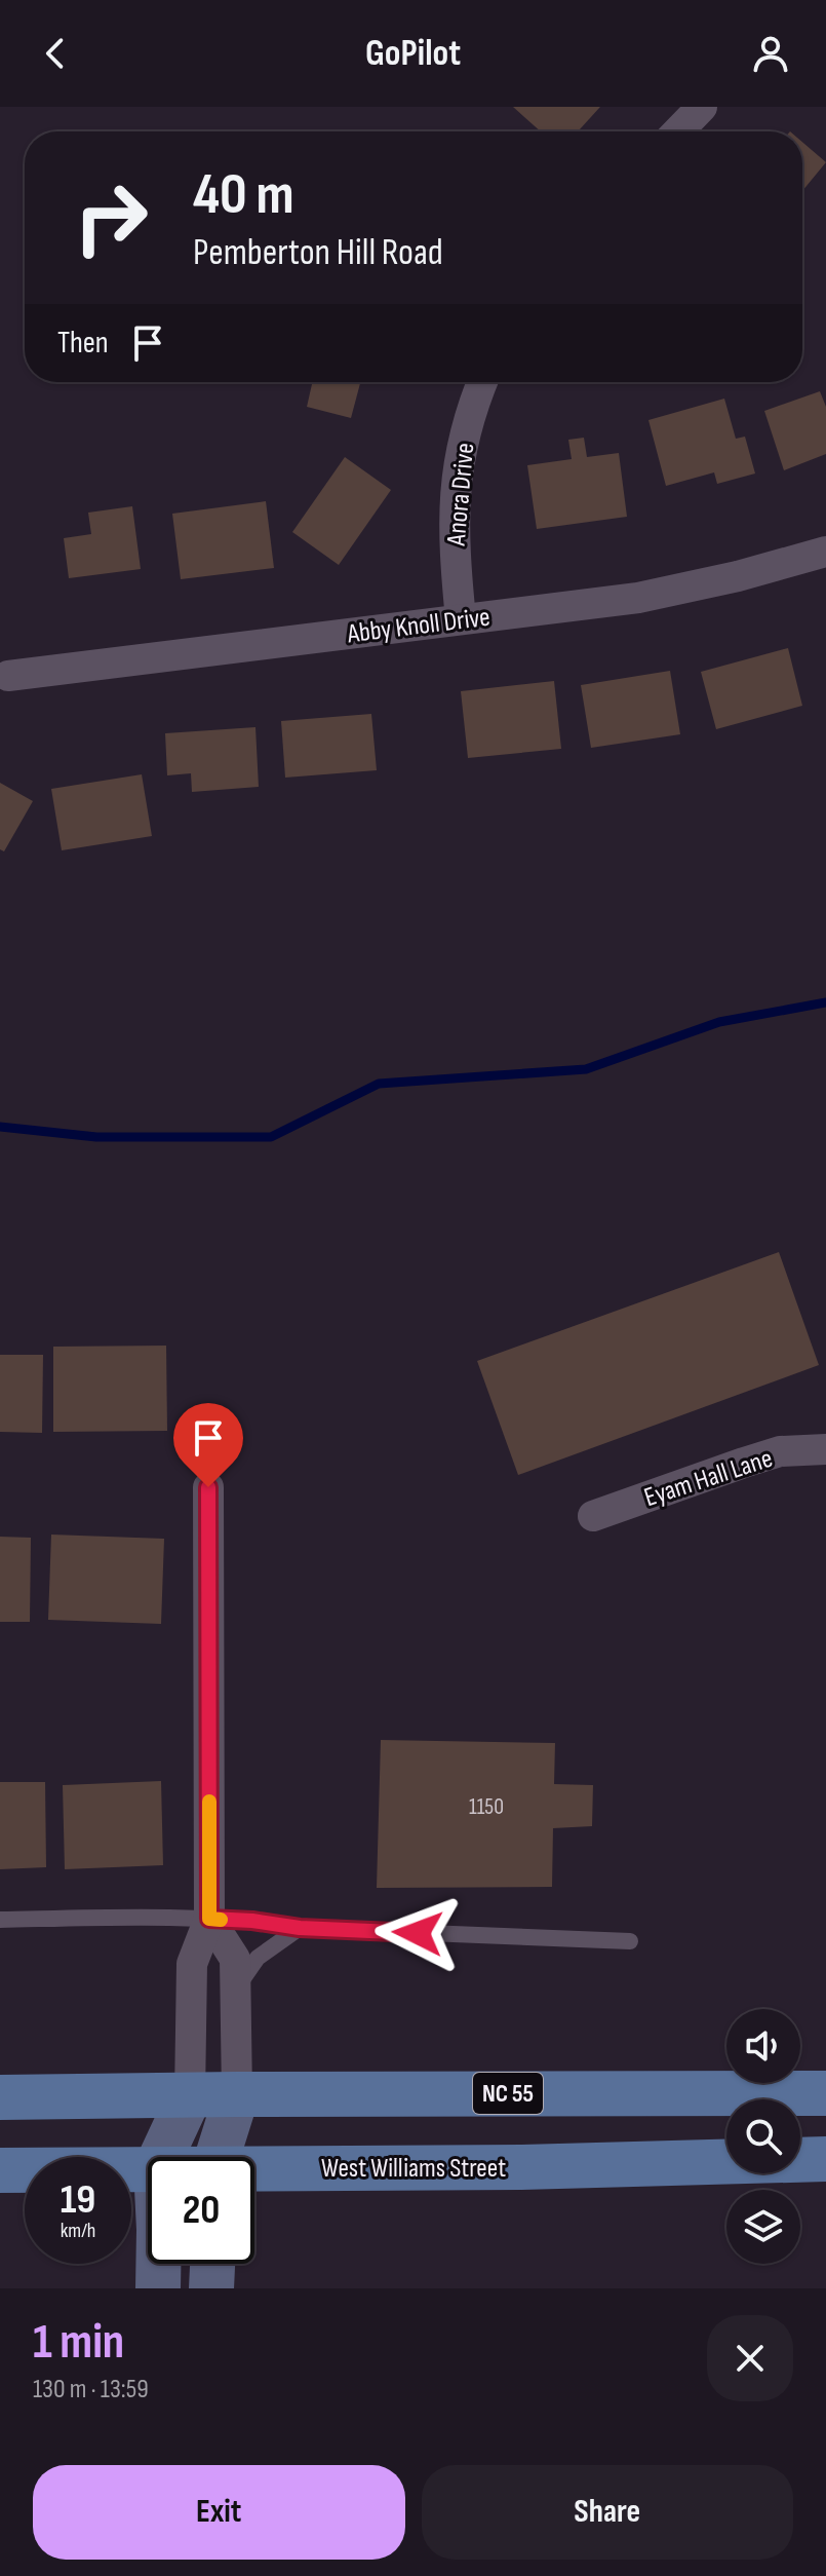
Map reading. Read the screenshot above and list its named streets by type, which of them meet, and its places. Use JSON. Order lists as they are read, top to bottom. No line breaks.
{"streets":{"main road":["NC 55","West Williams Street"],"street":["Anora Drive","Abby Knoll Drive","Eyam Hall Lane"]},"crossings":[["Anora Drive","Abby Knoll Drive"]],"house_numbers":["1150"],"page":{"header":"GoPilot","turn":["40 m","Pemberton Hill Road"],"then":"Then","speed":"19 km/h","limit":"20","heading":["1 min","130 m · 13:59"],"buttons":["Exit","Share"]}}
